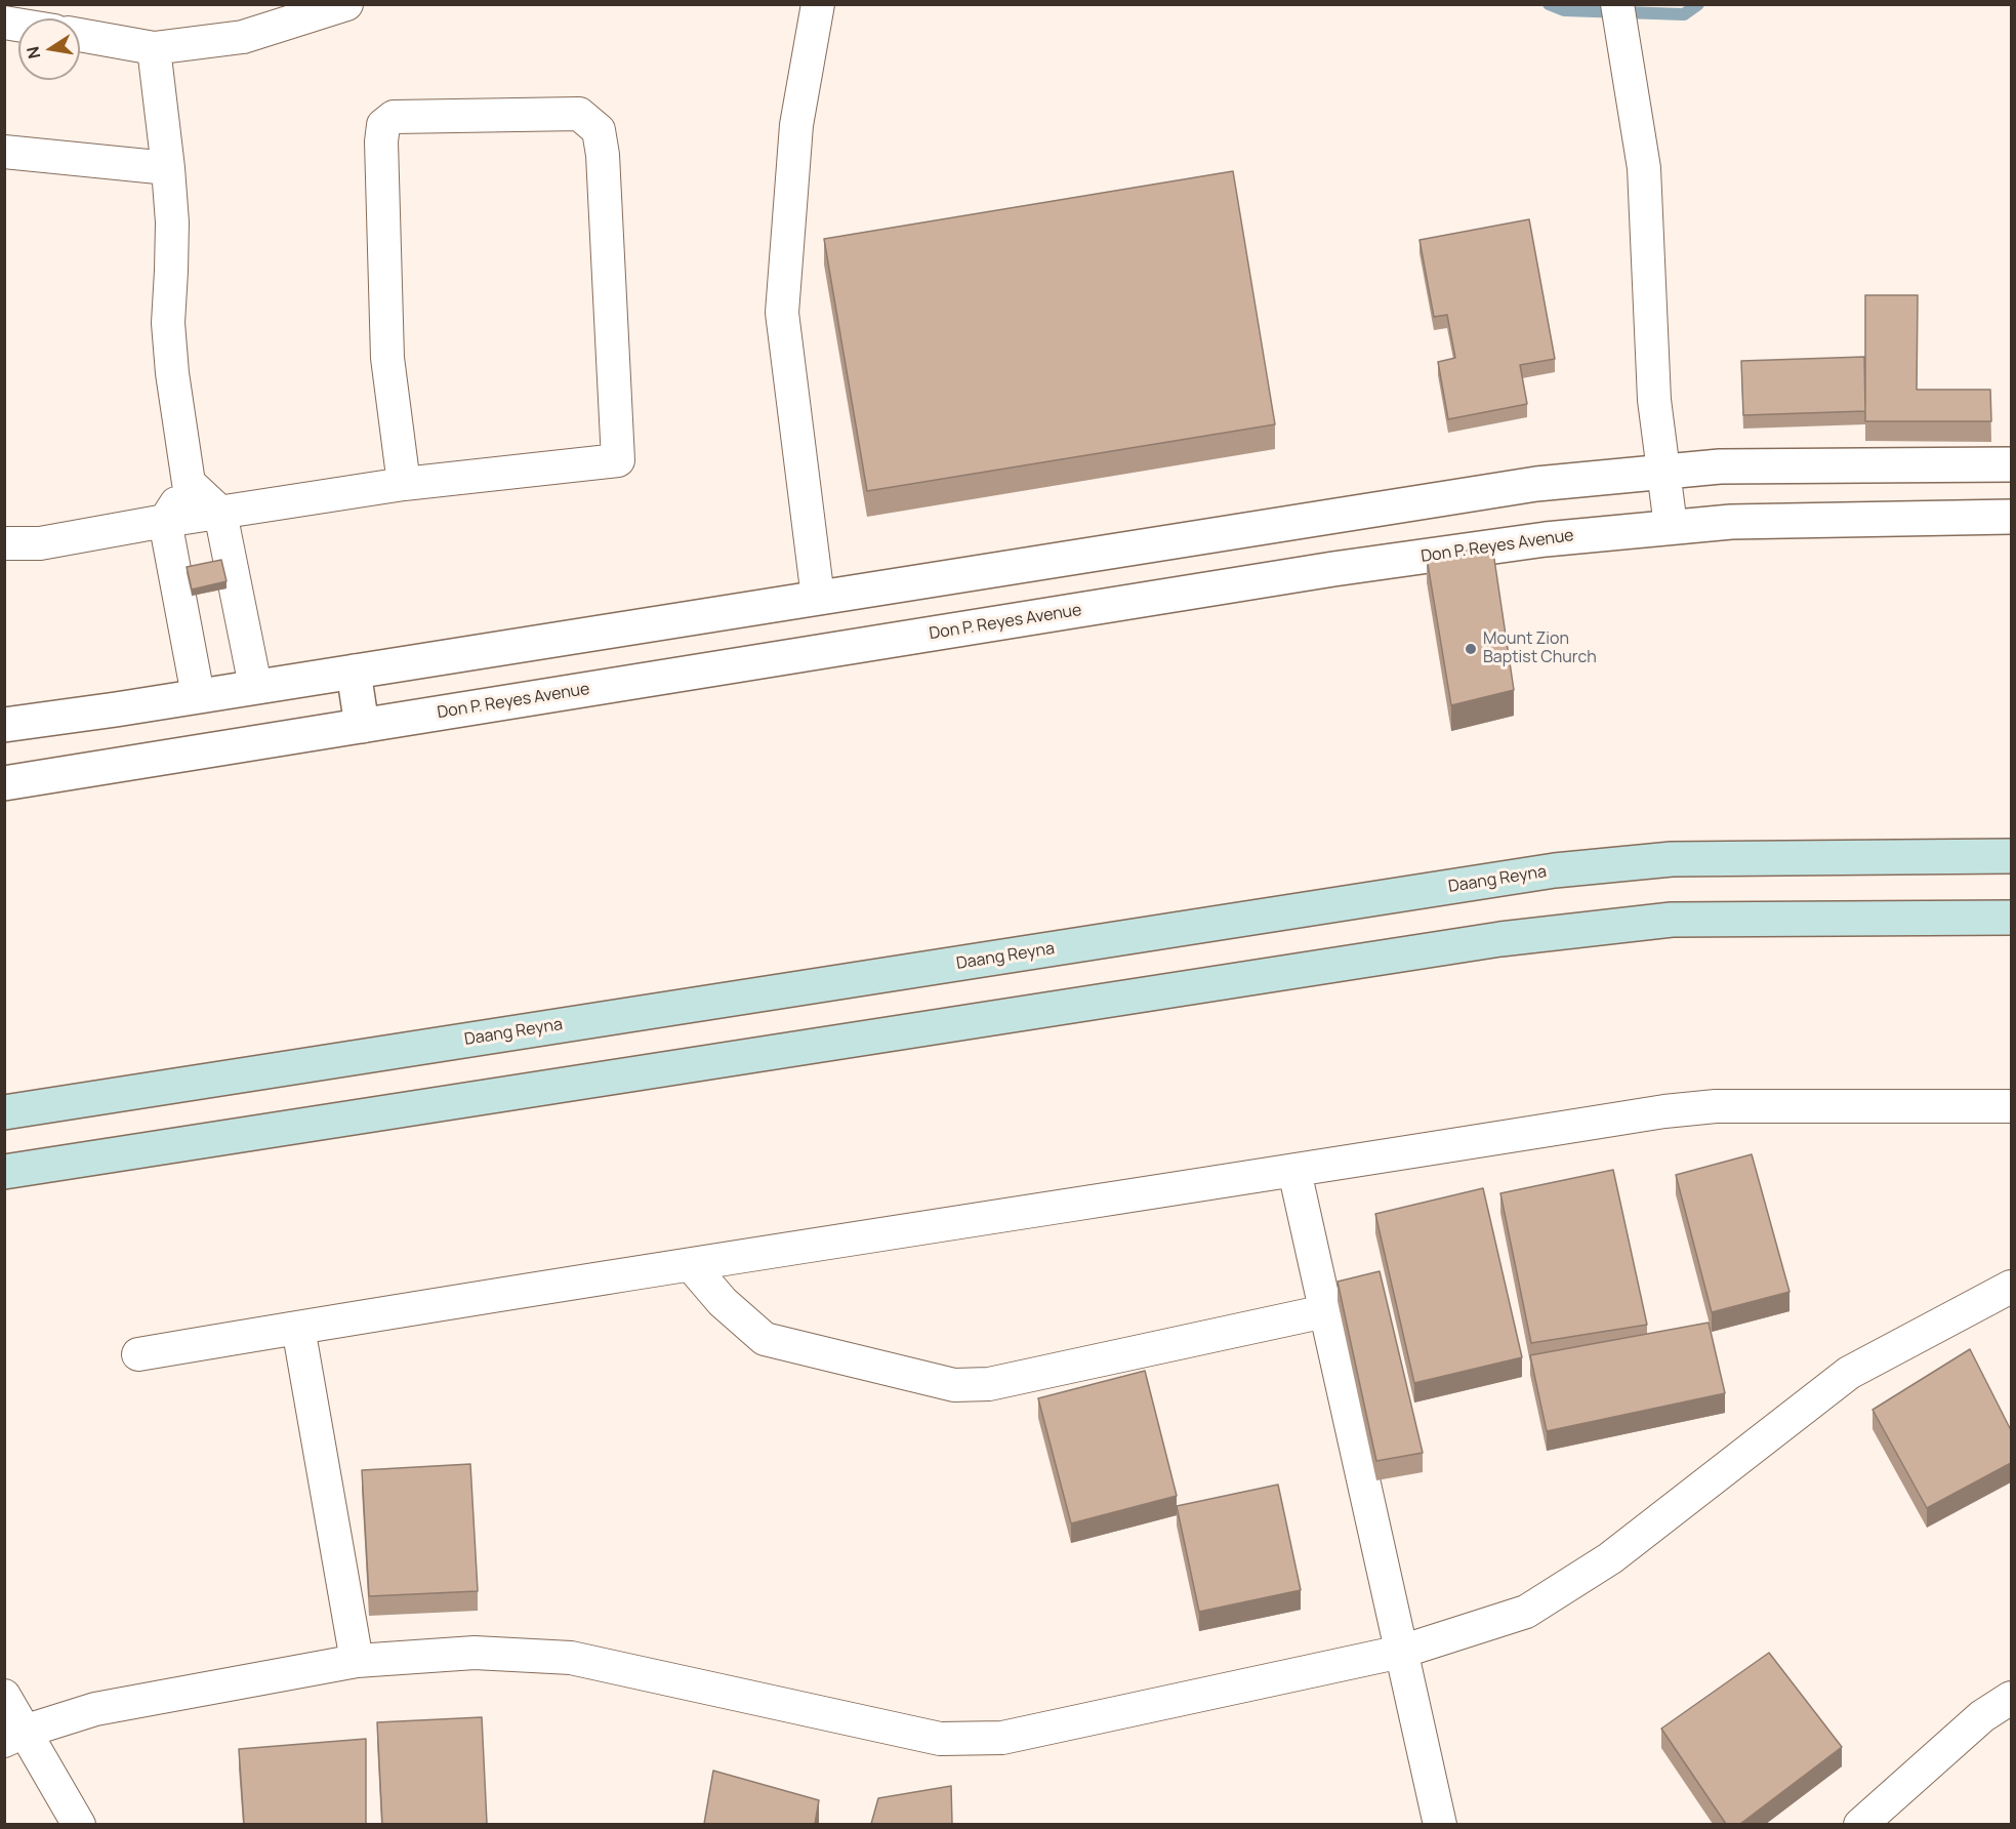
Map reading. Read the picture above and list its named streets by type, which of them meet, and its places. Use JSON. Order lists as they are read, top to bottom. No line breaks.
{"streets":{"main road":["Daang Reyna"],"street":["Don P. Reyes Avenue"]},"places":["Mount Zion Baptist Church"],"north":"left"}
